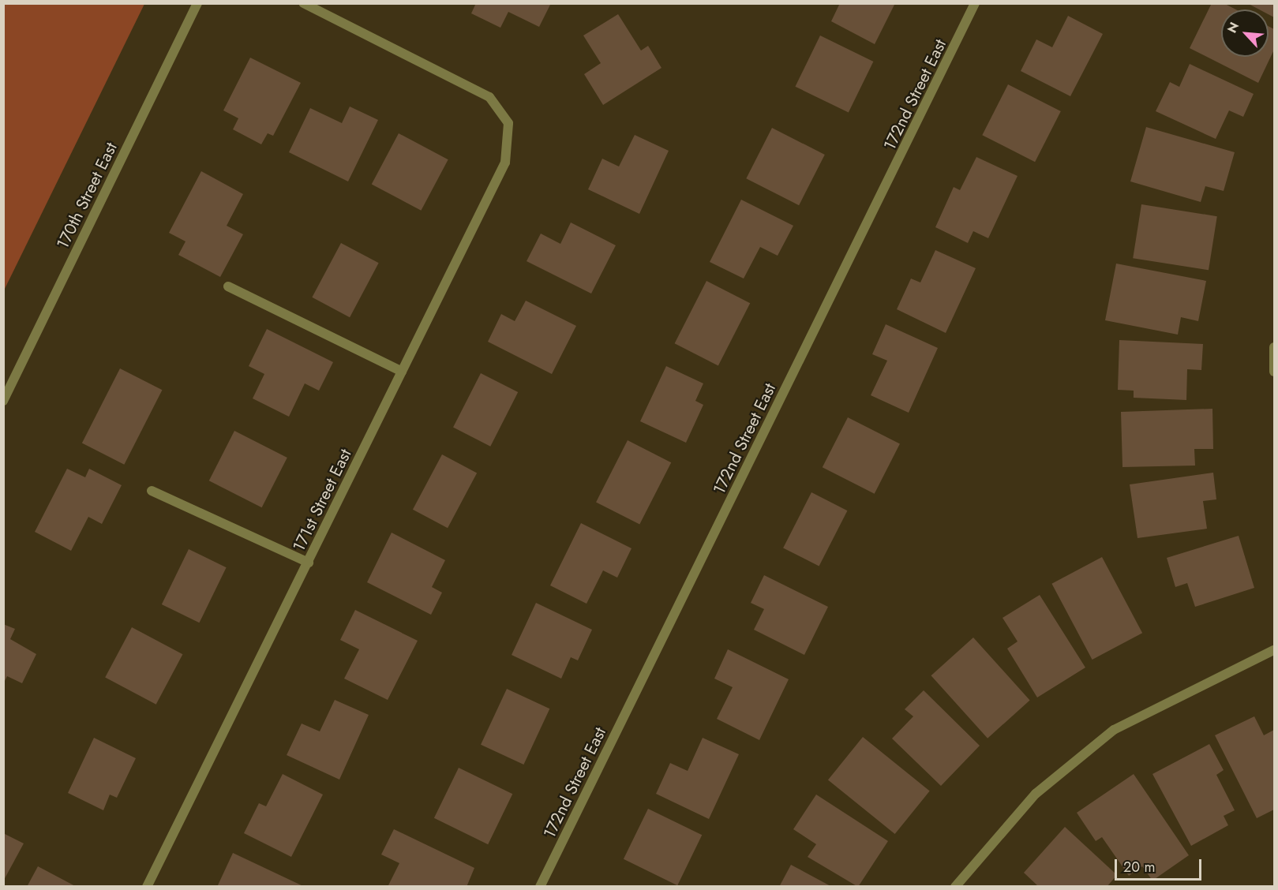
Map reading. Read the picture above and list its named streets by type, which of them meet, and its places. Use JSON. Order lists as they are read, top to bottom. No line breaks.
{"streets":{"street":["172nd Street East","170th Street East","171st Street East"]},"scale_bar":"20 m","north":"top left"}
